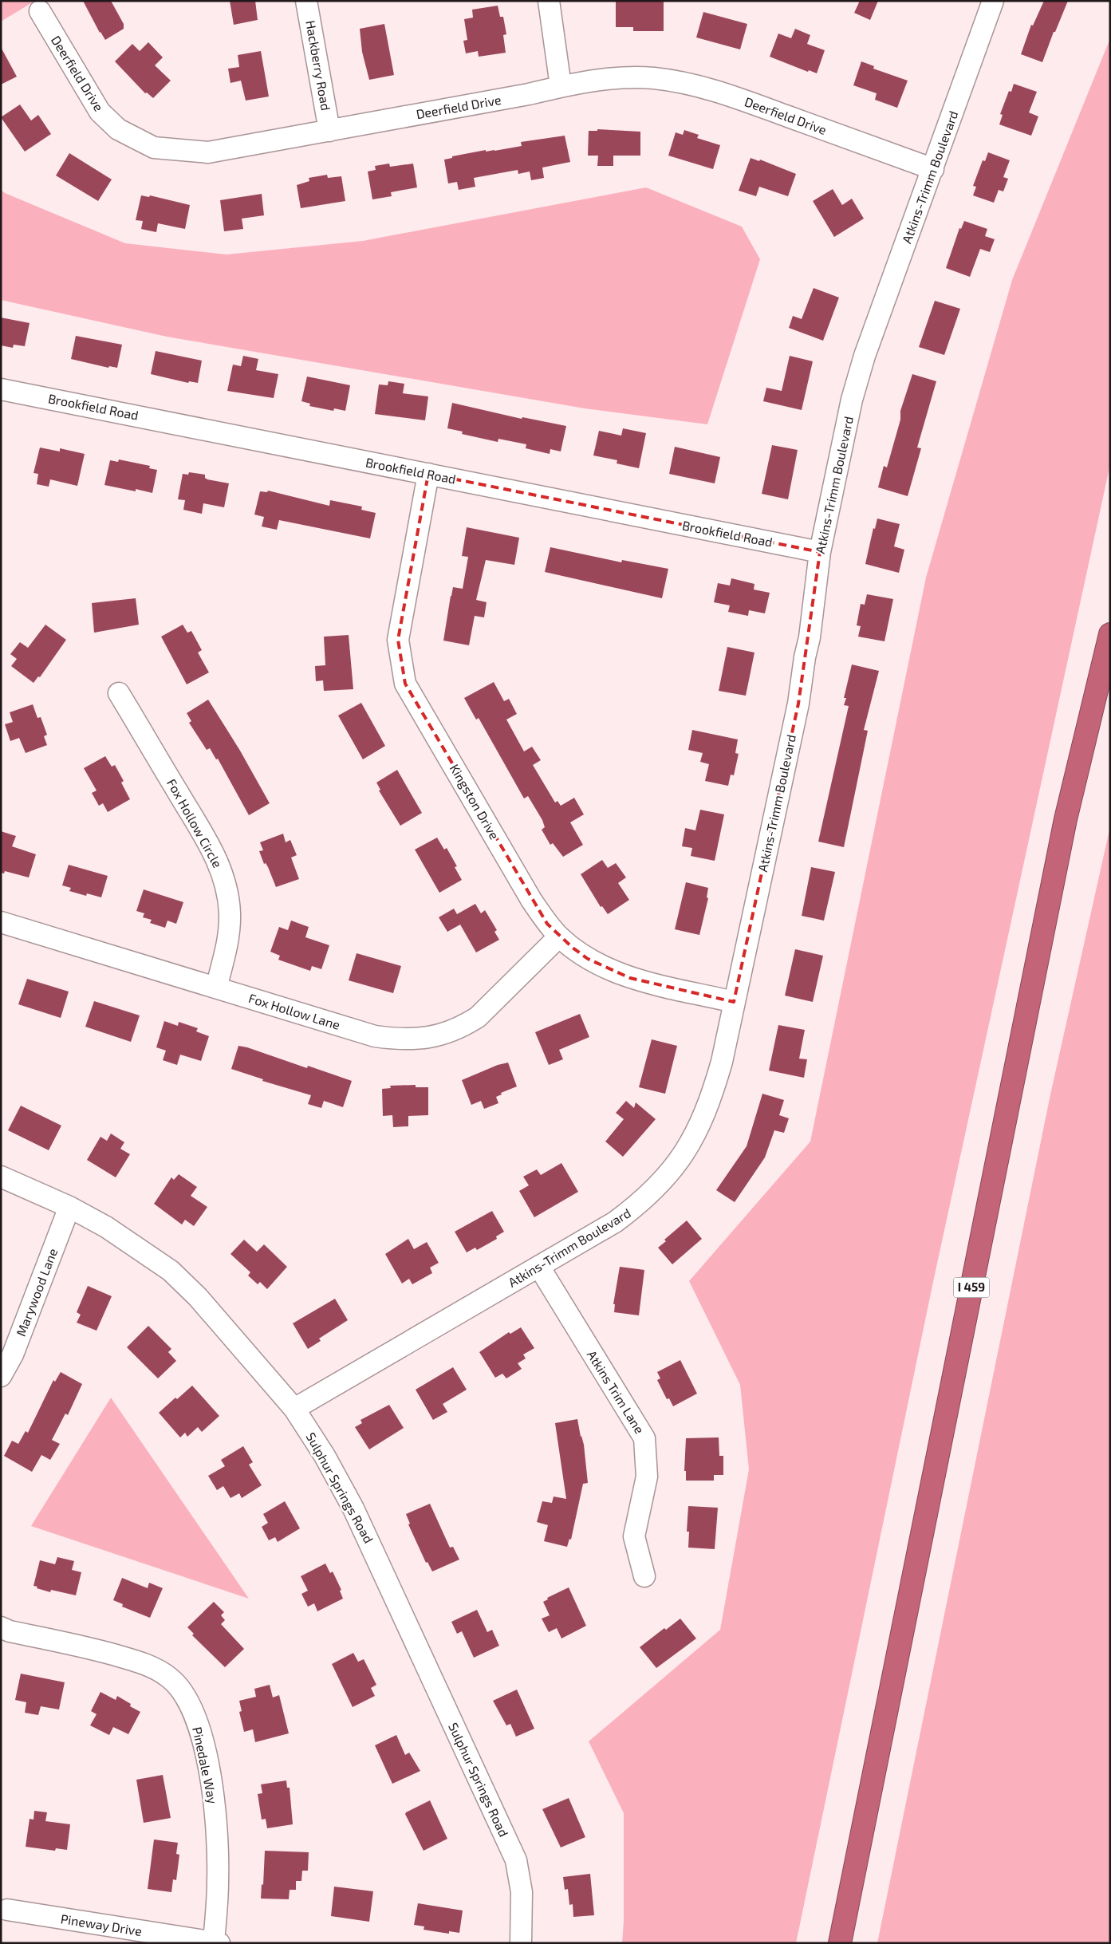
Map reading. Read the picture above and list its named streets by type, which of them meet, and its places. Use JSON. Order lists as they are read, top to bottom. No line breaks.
{"streets":{"highway":["I 459"],"street":["Hackberry Road","Deerfield Drive","Atkins-Trimm Boulevard","Brookfield Road","Kingston Drive","Fox Hollow Circle","Fox Hollow Lane","Marywood Lane","Atkins Trim Lane","Sulphur Springs Road","Pinedale Way","Pineway Drive"]},"crossings":[["Hackberry Road","Deerfield Drive"],["Deerfield Drive","Atkins-Trimm Boulevard"],["Atkins-Trimm Boulevard","Brookfield Road"],["Atkins-Trimm Boulevard","Kingston Drive"],["Atkins-Trimm Boulevard","Atkins Trim Lane"],["Atkins-Trimm Boulevard","Sulphur Springs Road"],["Brookfield Road","Kingston Drive"],["Kingston Drive","Fox Hollow Lane"],["Fox Hollow Circle","Fox Hollow Lane"],["Marywood Lane","Sulphur Springs Road"],["Pinedale Way","Pineway Drive"]]}
